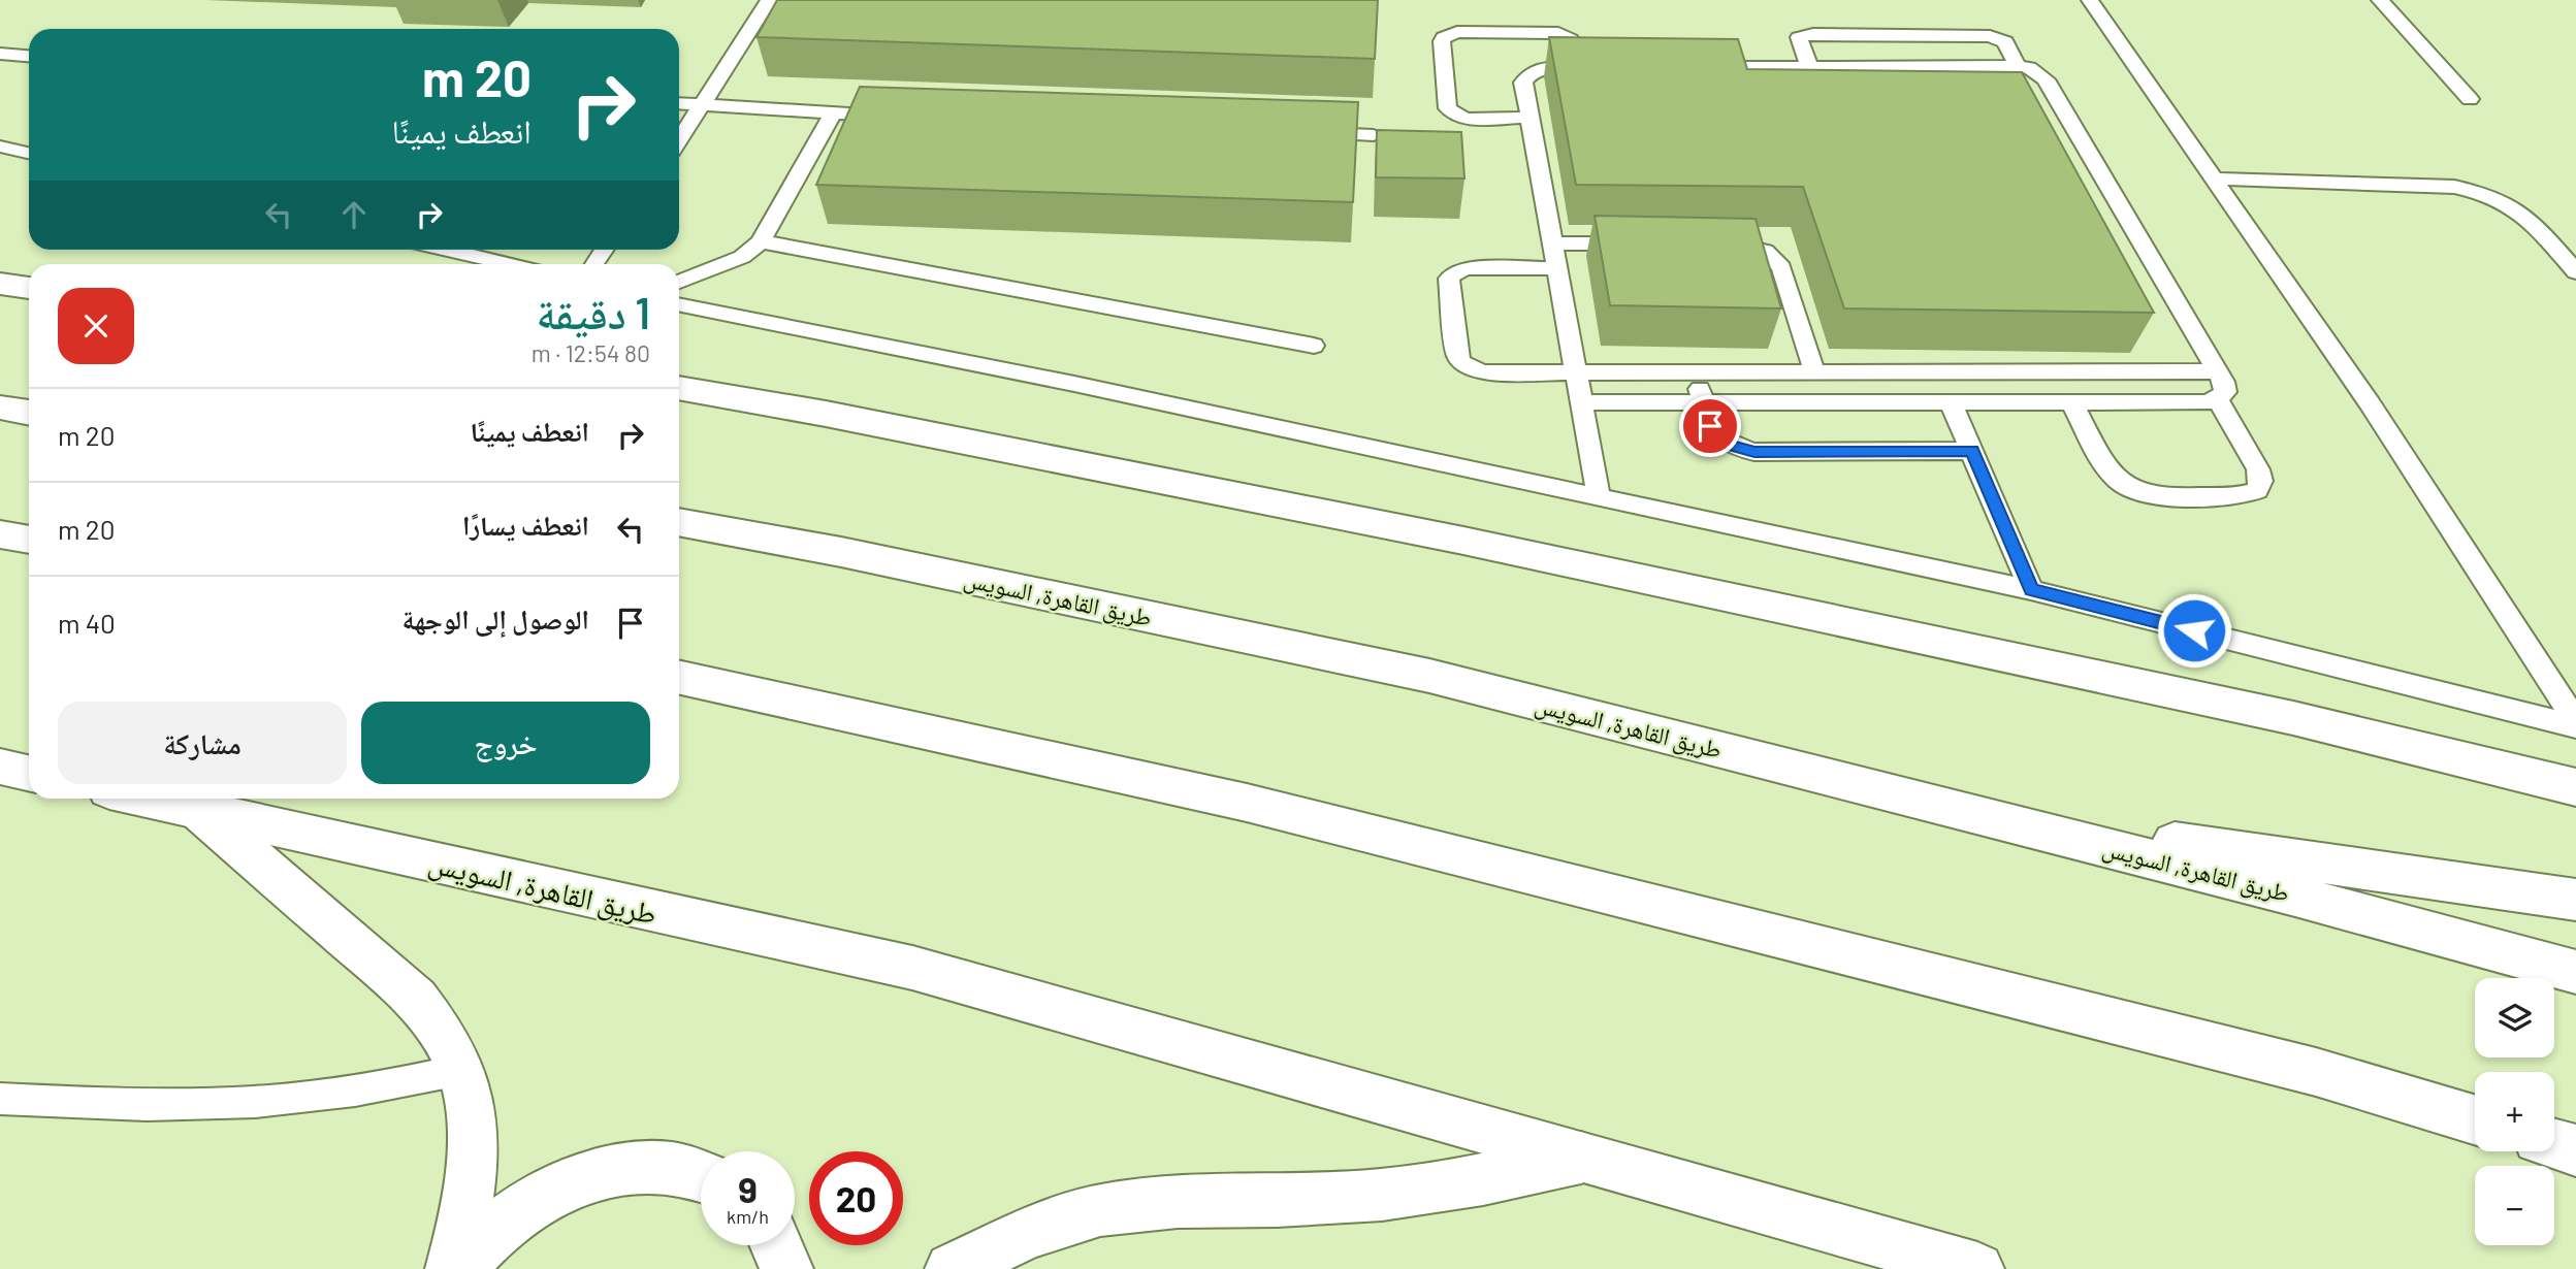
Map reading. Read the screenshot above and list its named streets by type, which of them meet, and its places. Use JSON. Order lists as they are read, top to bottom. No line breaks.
{"streets":{"main road":["طريق القاهرة, السويس"]},"page":{"turn":["20 m","انعطف يمينًا"],"heading":["1 دقيقة","80 m · 12:54"],"list":[{"name":"انعطف يمينًا","value":"20 m"},{"name":"انعطف يسارًا","value":"20 m"},{"name":"الوصول إلى الوجهة","value":"40 m"}],"buttons":["خروج","مشاركة"],"map_buttons":["+","−"],"speed":"9 km/h","limit":"20"}}
